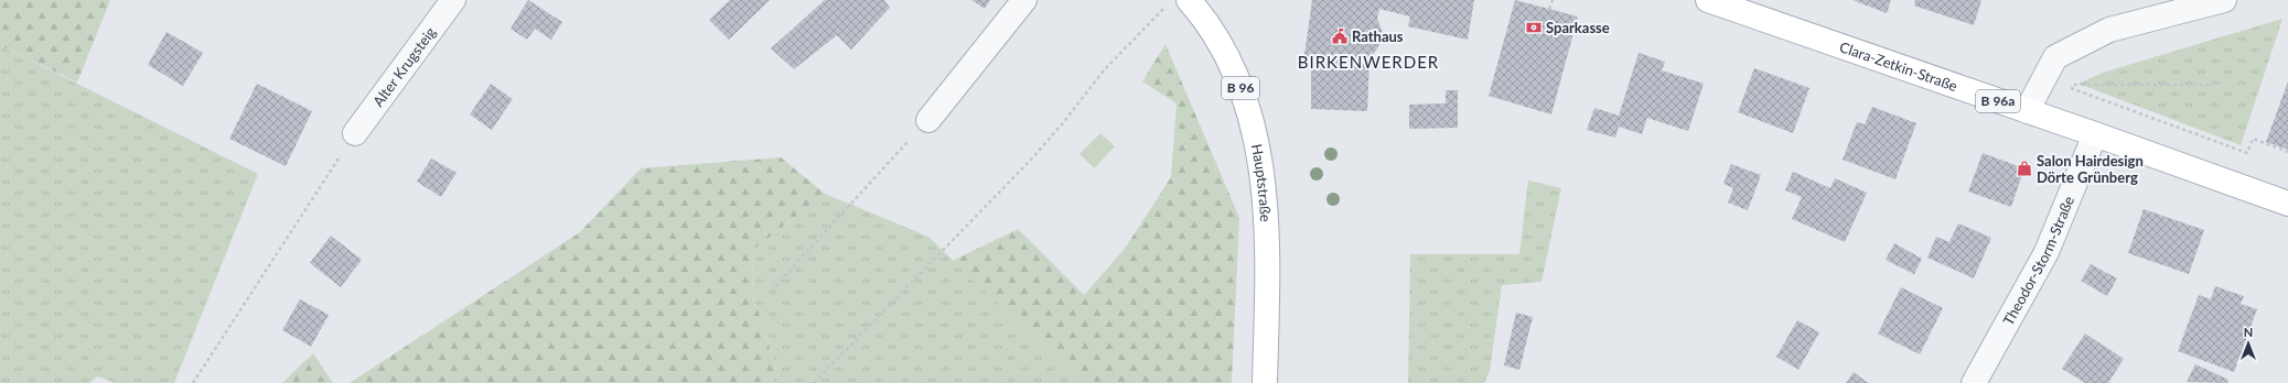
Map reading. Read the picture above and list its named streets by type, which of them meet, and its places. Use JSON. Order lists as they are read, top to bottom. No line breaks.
{"streets":{"main road":["Clara-Zetkin-Straße","B 96","B 96a","Hauptstraße"],"street":["Alter Krugsteig","Theodor-Storm-Straße"]},"crossings":[["Clara-Zetkin-Straße","Theodor-Storm-Straße"]],"districts":["BIRKENWERDER"],"places":{"bank":["Sparkasse"],"public building":["Rathaus"],"shop":["Salon Hairdesign Dörte Grünberg"]},"north":"top"}
